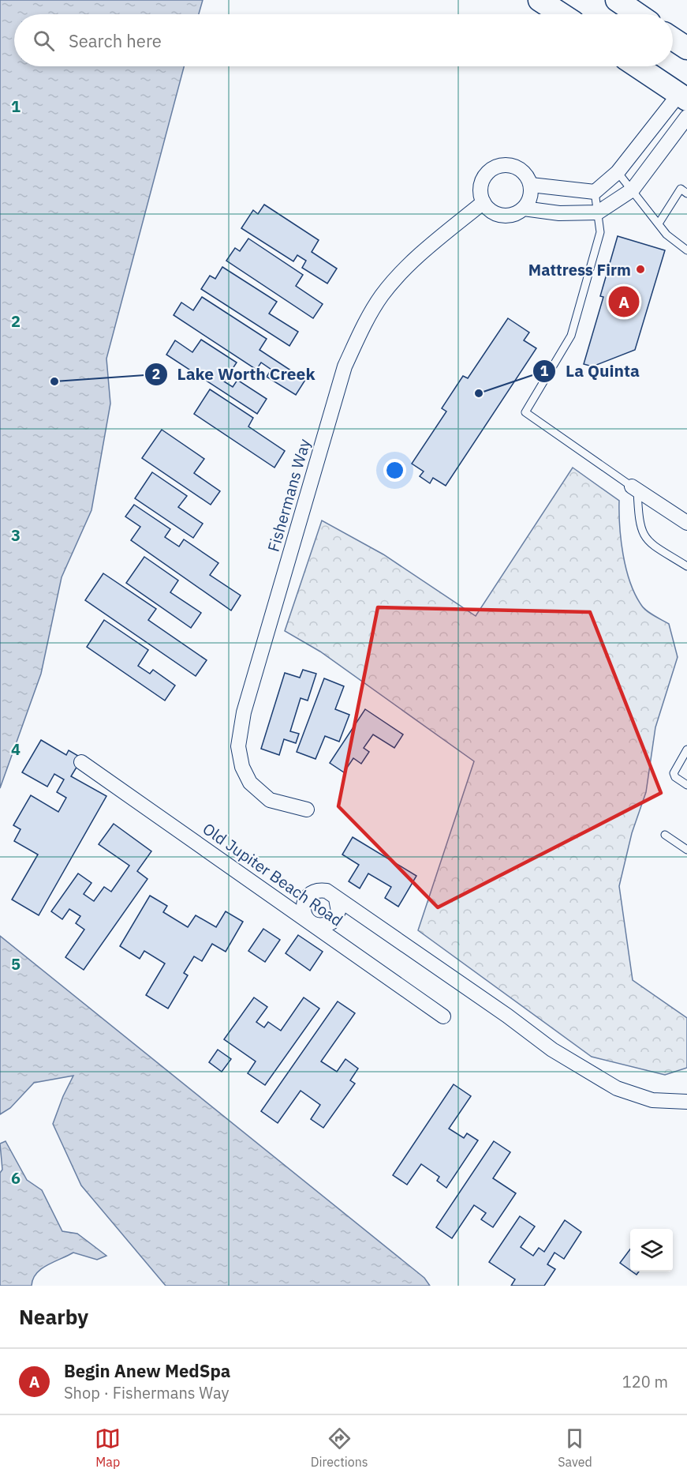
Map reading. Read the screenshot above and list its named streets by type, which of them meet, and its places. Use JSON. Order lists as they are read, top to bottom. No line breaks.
{"streets":{"street":["Fishermans Way","Old Jupiter Beach Road"]},"places":["Mattress Firm","Lake Worth Creek","La Quinta"],"page":{"search":"Search here","pins":"A","heading":"Nearby","list":[{"mark":"A","name":"Begin Anew MedSpa","note":"Shop · Fishermans Way","value":"120 m"}],"nav":["Map","Directions","Saved"]},"grid":{"rows":["1","2","3","4","5","6"]}}
